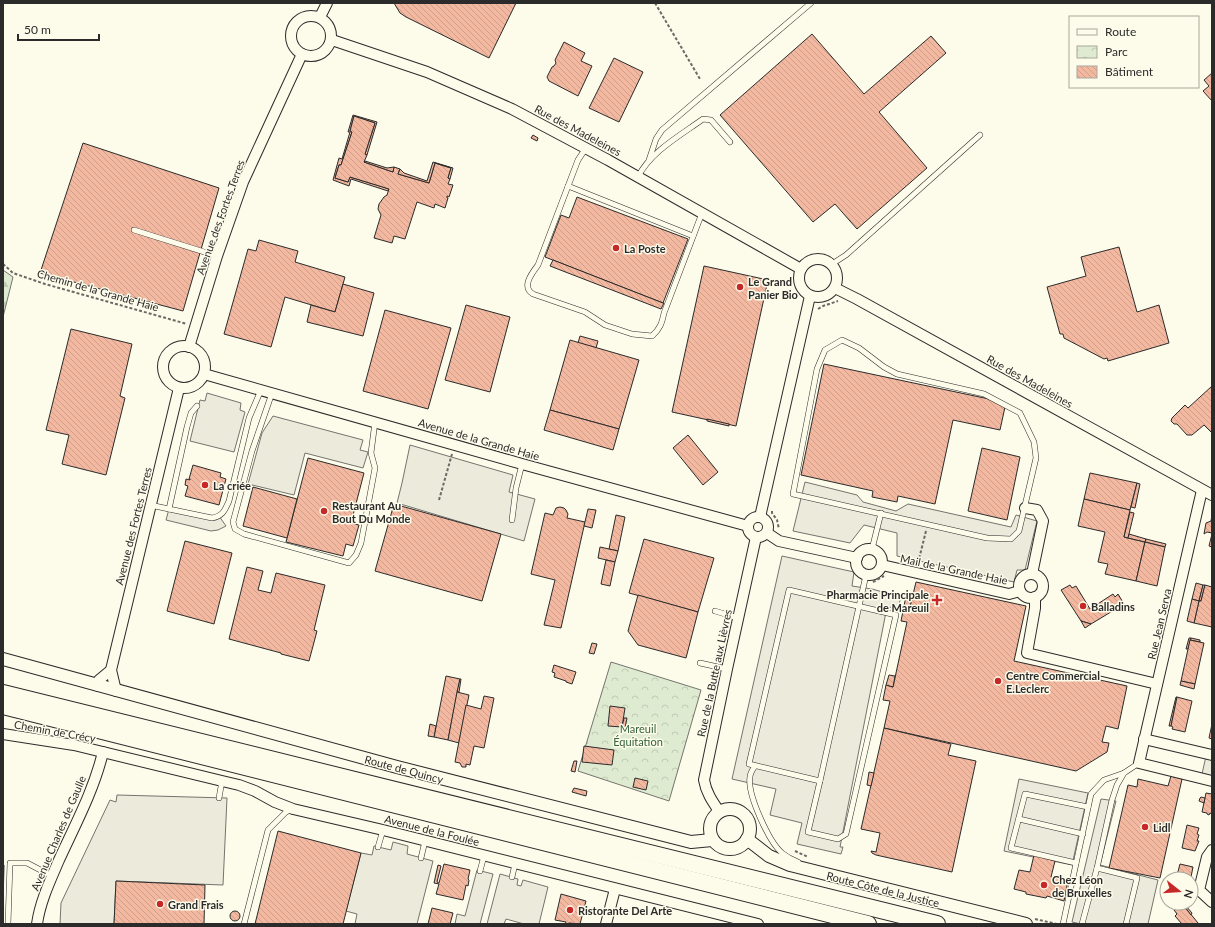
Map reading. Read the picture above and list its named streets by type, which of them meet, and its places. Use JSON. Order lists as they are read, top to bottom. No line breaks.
{"streets":{"street":["Rue des Madeleines","Avenue des Fortes Terres","Avenue de la Grande Haie","Mail de la Grande Haie","Rue Jean Serva","Rue de la Butte aux Lièvres","Chemin de Crécy","Route de Quincy","Avenue de la Foulée","Avenue Charles de Gaulle","Route Côte de la Justice"],"path":["Chemin de la Grande Haie"]},"crossings":[["Rue des Madeleines","Avenue des Fortes Terres"],["Rue des Madeleines","Rue Jean Serva"],["Avenue des Fortes Terres","Avenue de la Grande Haie"],["Avenue des Fortes Terres","Route de Quincy"],["Avenue de la Grande Haie","Rue de la Butte aux Lièvres"],["Rue de la Butte aux Lièvres","Route de Quincy"],["Rue de la Butte aux Lièvres","Route Côte de la Justice"],["Chemin de Crécy","Avenue de la Foulée"],["Chemin de Crécy","Avenue Charles de Gaulle"],["Route de Quincy","Route Côte de la Justice"],["Avenue de la Foulée","Avenue Charles de Gaulle"]],"parks":["Mareuil Équitation"],"places":{"other":["La Poste","Le Grand Panier Bio","La criée","Restaurant Au Bout Du Monde","Balladins","Centre Commercial E.Leclerc","Lidl","Chez Léon de Bruxelles","Grand Frais","Ristorante Del Arte"],"health":["Pharmacie Principale de Mareuil"]},"legend":["Route","Parc","Bâtiment"],"scale_bar":"50 m","north":"right"}
